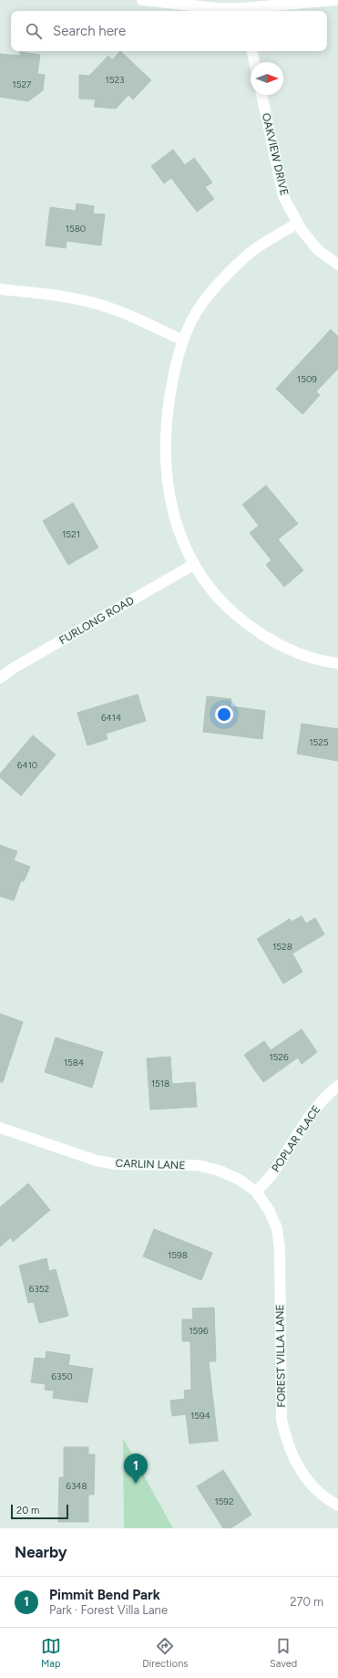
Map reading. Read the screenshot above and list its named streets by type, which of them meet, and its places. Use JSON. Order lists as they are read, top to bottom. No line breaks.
{"streets":{"street":["OAKVIEW DRIVE","FURLONG ROAD","POPLAR PLACE","CARLIN LANE","FOREST VILLA LANE"]},"crossings":[["POPLAR PLACE","CARLIN LANE"],["POPLAR PLACE","FOREST VILLA LANE"],["CARLIN LANE","FOREST VILLA LANE"]],"house_numbers":["1523","1527","1580","1509","1521","6414","1525","6410","1528","1526","1584","1518","1598","6352","1596","6350","1594","6348","1592"],"scale_bar":"20 m","north":"right","page":{"search":"Search here","pins":"1","scale":"20 m","heading":"Nearby","list":[{"mark":"1","name":"Pimmit Bend Park","note":"Park · Forest Villa Lane","value":"270 m"}],"nav":["Map","Directions","Saved"]}}
